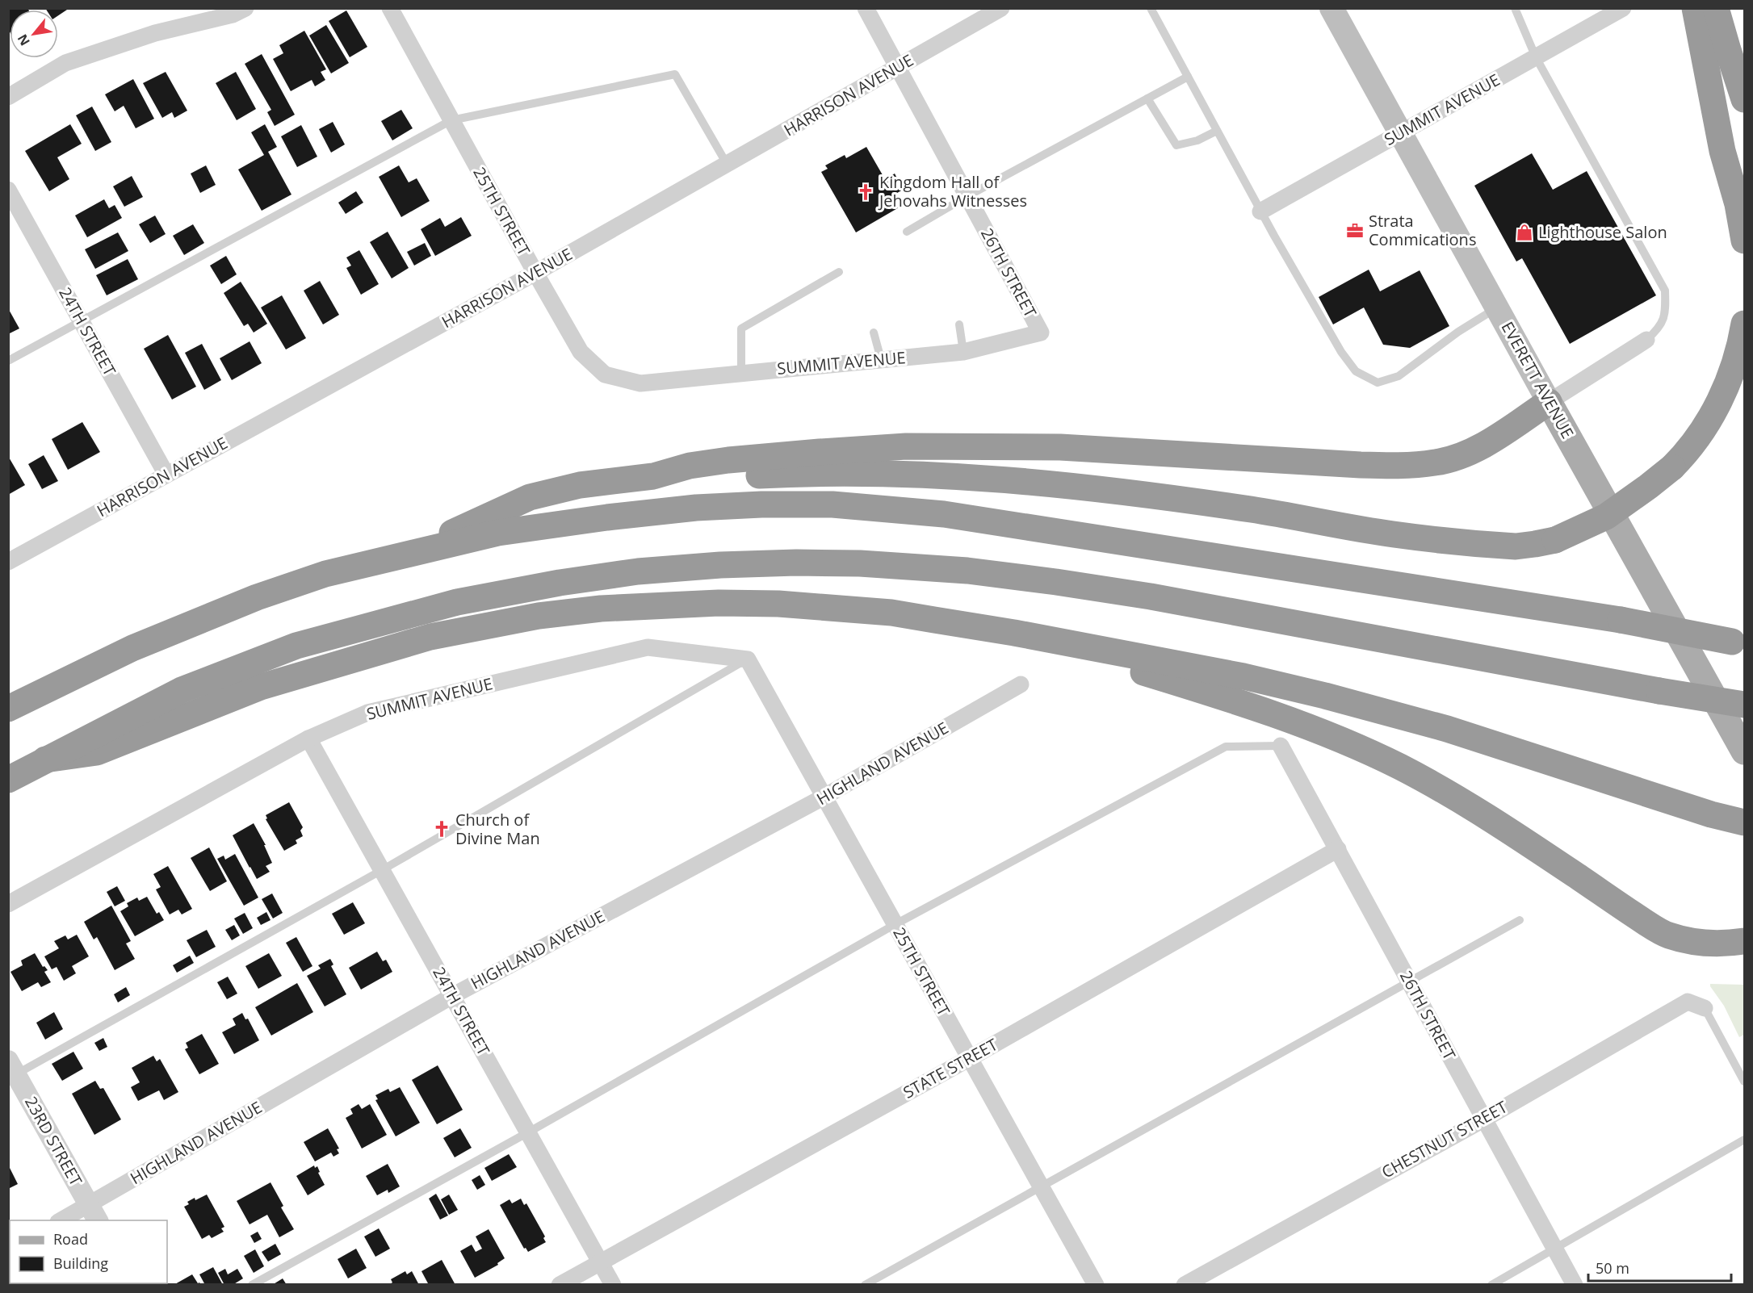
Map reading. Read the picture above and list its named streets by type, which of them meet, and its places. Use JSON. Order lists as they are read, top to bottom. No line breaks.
{"streets":{"main road":["EVERETT AVENUE"],"street":["HARRISON AVENUE","SUMMIT AVENUE","25TH STREET","26TH STREET","24TH STREET","HIGHLAND AVENUE","STATE STREET","CHESTNUT STREET","23RD STREET"]},"crossings":[["HARRISON AVENUE","25TH STREET"],["HARRISON AVENUE","26TH STREET"],["HARRISON AVENUE","24TH STREET"],["SUMMIT AVENUE","25TH STREET"],["SUMMIT AVENUE","26TH STREET"],["SUMMIT AVENUE","24TH STREET"],["SUMMIT AVENUE","EVERETT AVENUE"],["25TH STREET","HIGHLAND AVENUE"],["25TH STREET","STATE STREET"],["26TH STREET","STATE STREET"],["26TH STREET","CHESTNUT STREET"],["24TH STREET","HIGHLAND AVENUE"],["24TH STREET","STATE STREET"],["HIGHLAND AVENUE","23RD STREET"]],"places":{"church":["Kingdom Hall of Jehovahs Witnesses","Church of Divine Man"],"office":["Strata Commications"],"shop":["Lighthouse Salon"]},"legend":["Road","Building"],"scale_bar":"50 m","north":"bottom left"}
